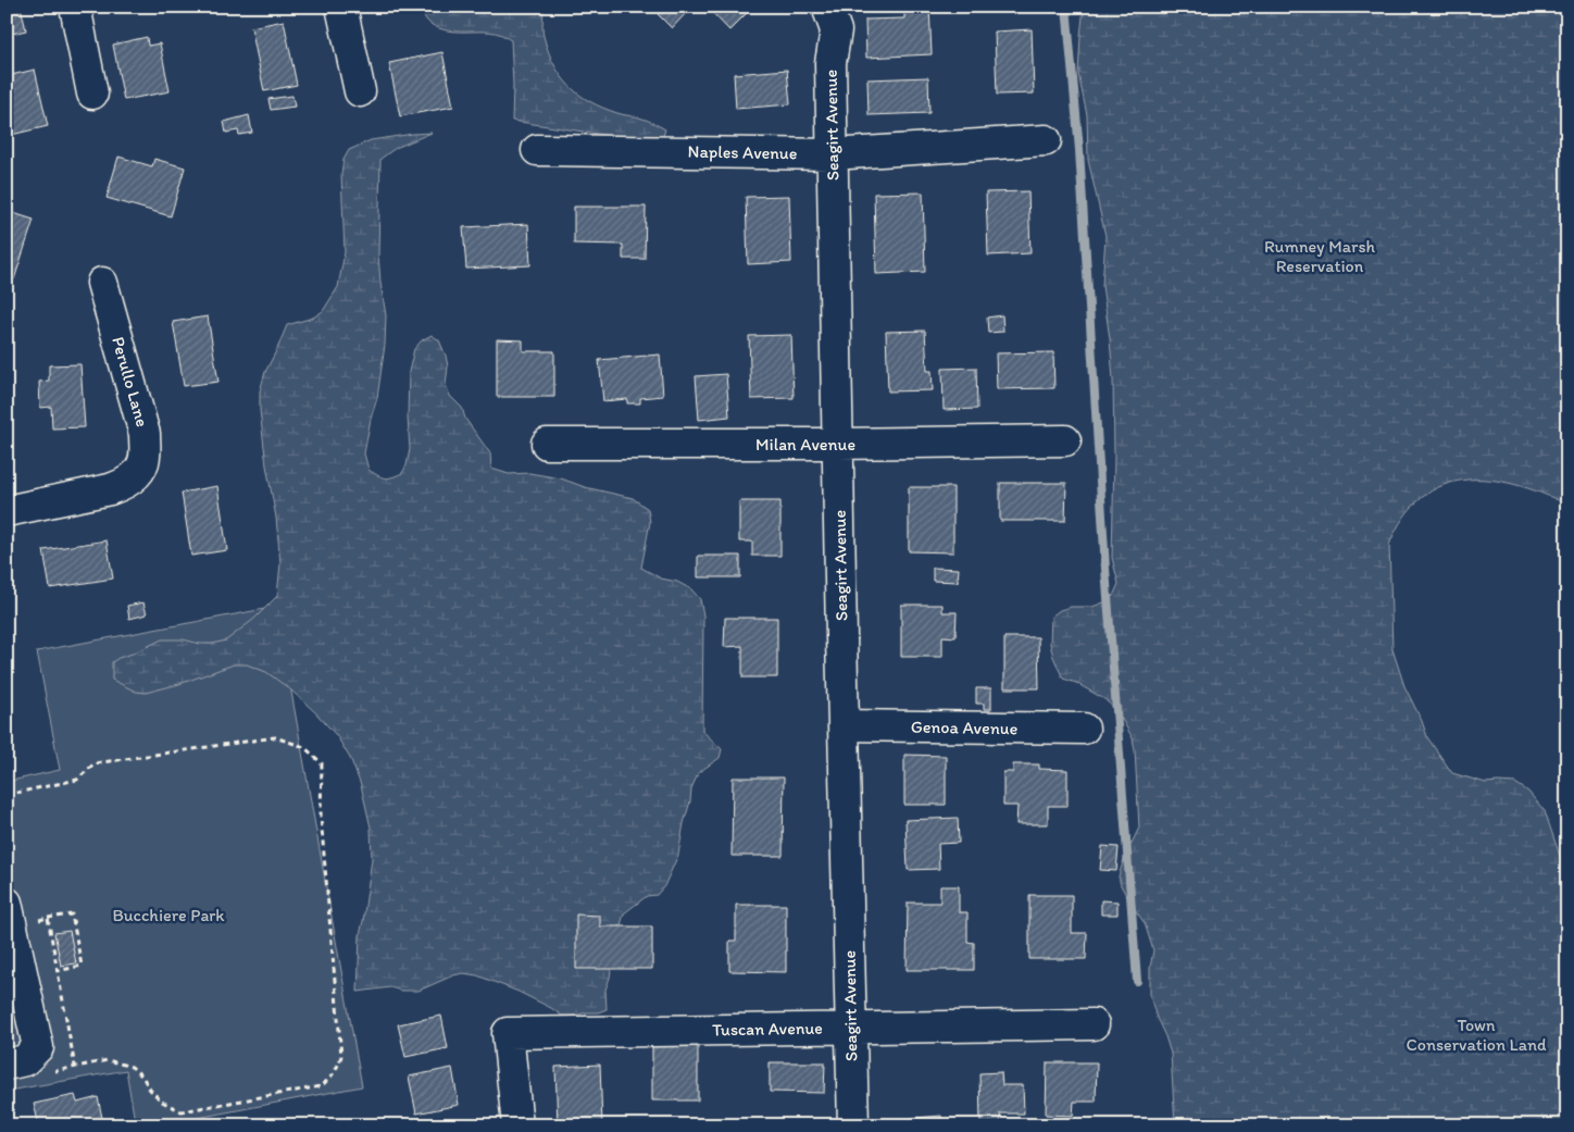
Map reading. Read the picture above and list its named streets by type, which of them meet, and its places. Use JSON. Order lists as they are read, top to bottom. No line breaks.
{"streets":{"street":["Seagirt Avenue","Naples Avenue","Perullo Lane","Milan Avenue","Genoa Avenue","Tuscan Avenue"]},"crossings":[["Seagirt Avenue","Naples Avenue"],["Seagirt Avenue","Milan Avenue"],["Seagirt Avenue","Genoa Avenue"],["Seagirt Avenue","Tuscan Avenue"]],"parks":["Rumney Marsh Reservation","Bucchiere Park","Town Conservation Land"]}
